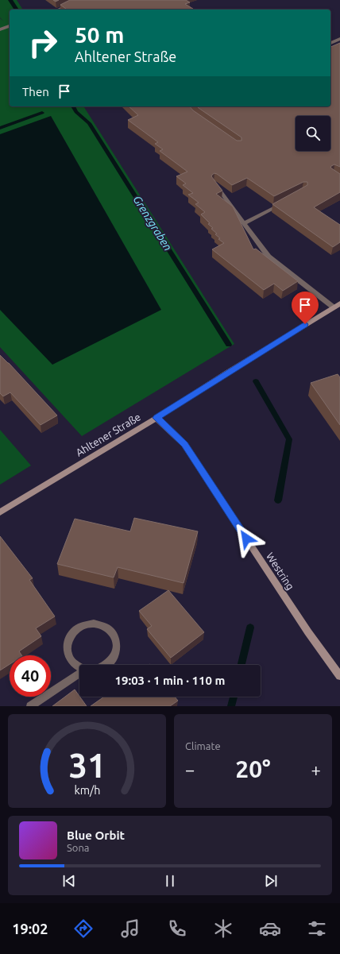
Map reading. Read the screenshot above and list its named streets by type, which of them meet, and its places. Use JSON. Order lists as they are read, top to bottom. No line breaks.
{"streets":{"main road":["Ahltener Straße","Westring"]},"crossings":[["Ahltener Straße","Westring"]],"water":["Grenzgraben"],"page":{"turn":["50 m","Ahltener Straße"],"then":"Then","limit":"40","trip":"19:03 · 1 min · 110 m","tile":"Climate","heat":["−","20°","+"],"song":["Blue Orbit","Sona"],"tabs":"19:02","gauge":["31","km/h"]}}
